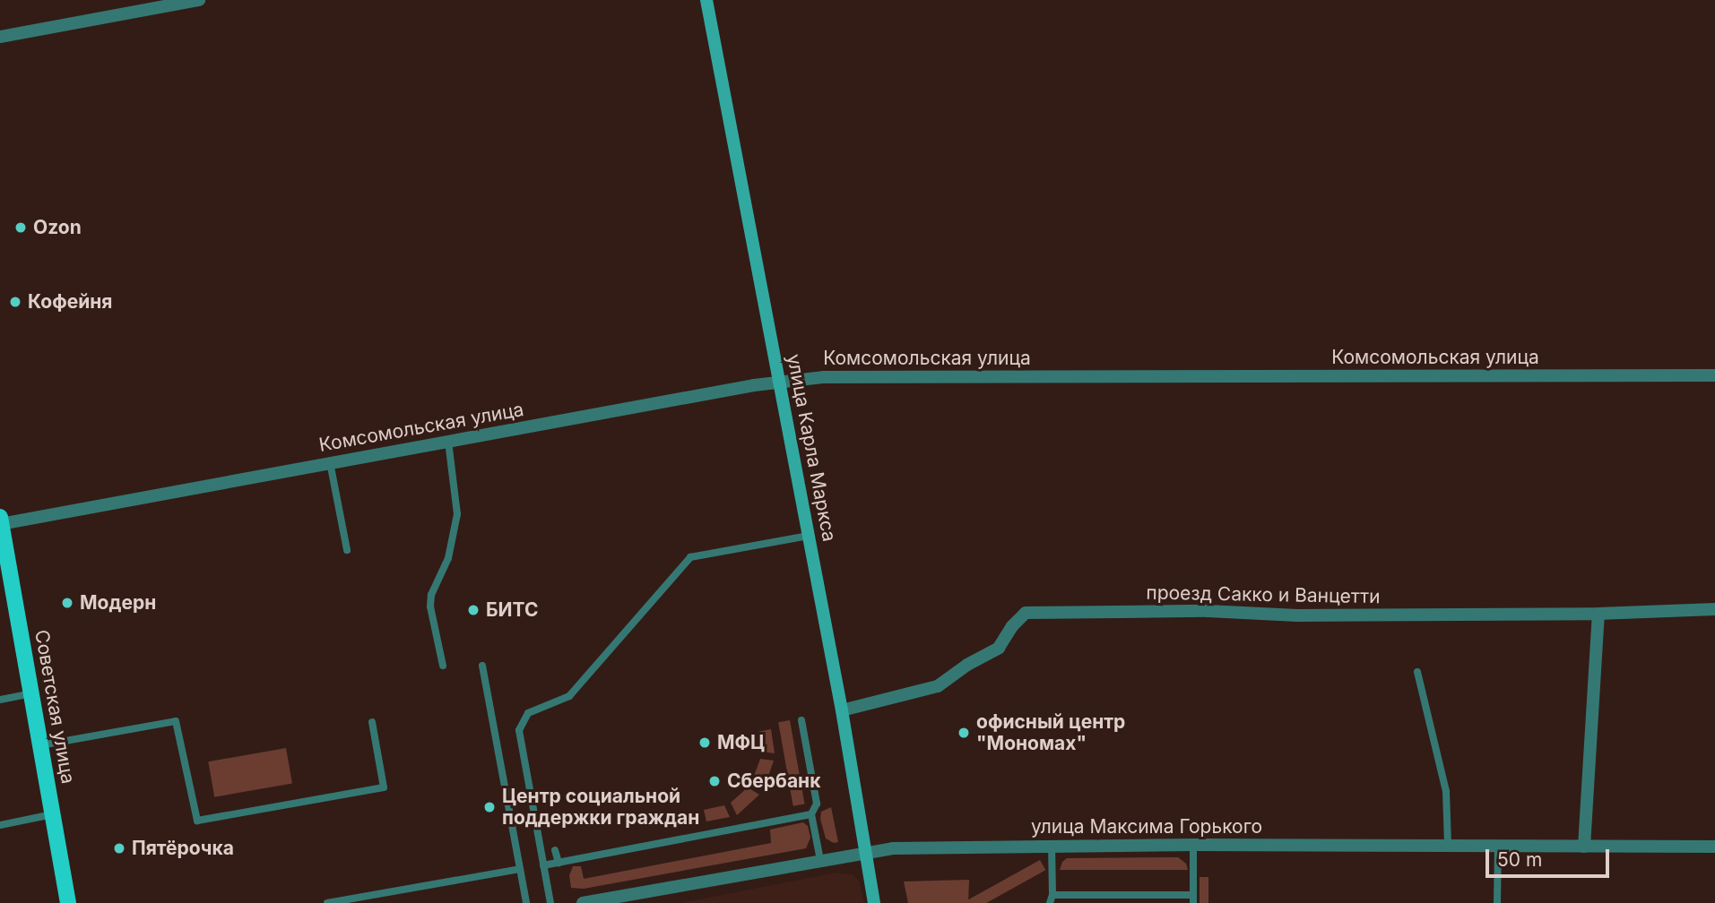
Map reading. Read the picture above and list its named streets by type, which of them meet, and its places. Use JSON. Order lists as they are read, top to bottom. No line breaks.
{"streets":{"main road":["улица Карла Маркса","Советская улица"],"street":["Комсомольская улица","проезд Сакко и Ванцетти","улица Максима Горького"]},"crossings":[["Комсомольская улица","улица Карла Маркса"],["Комсомольская улица","Советская улица"],["улица Карла Маркса","проезд Сакко и Ванцетти"],["улица Карла Маркса","улица Максима Горького"]],"places":["Ozon","Кофейня","Модерн","БИТС","офисный центр \"Мономах\"","МФЦ","Сбербанк","Центр социальной поддержки граждан","Пятёрочка"],"scale_bar":"50 m"}
